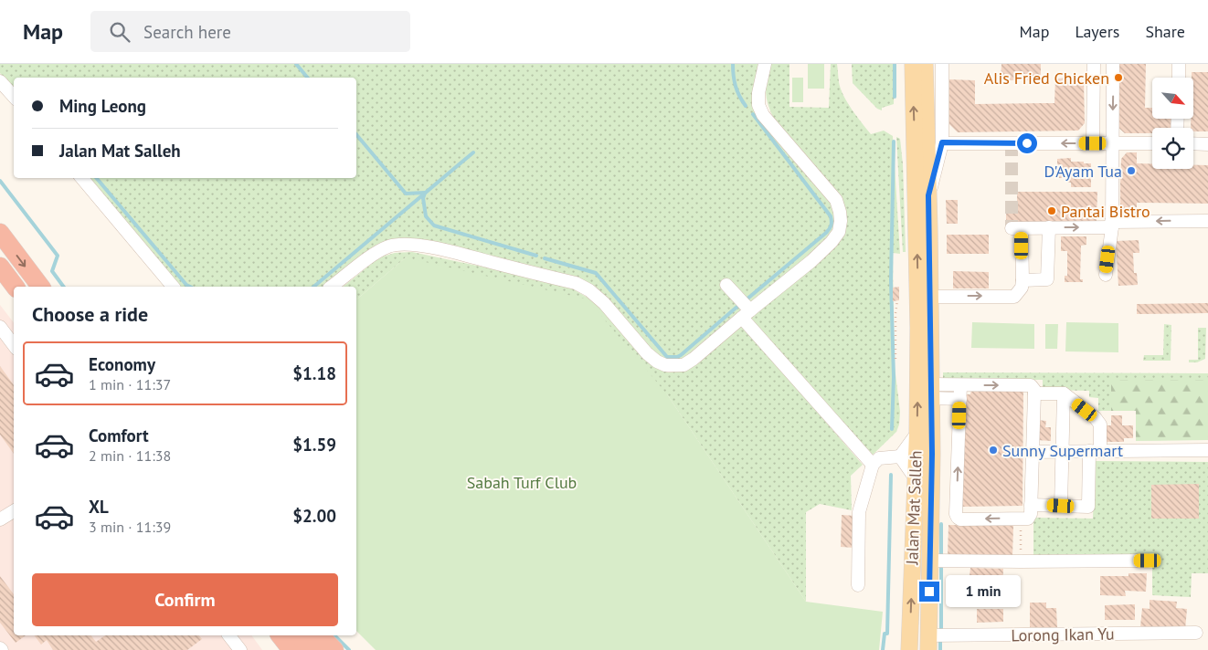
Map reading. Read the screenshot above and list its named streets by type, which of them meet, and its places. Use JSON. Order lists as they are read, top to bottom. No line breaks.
{"streets":{"main road":["Jalan Mat Salleh"],"street":["Lorong Ikan Yu"]},"crossings":[["Jalan Mat Salleh","Lorong Ikan Yu"]],"parks":["Sabah Turf Club"],"places":["Alis Fried Chicken","D'Ayam Tua","Pantai Bistro","Sunny Supermart"],"north":"bottom right","page":{"header":"Map","search":"Search here","nav":["Map","Layers","Share"],"banner":["Ming Leong","Jalan Mat Salleh"],"heading":"Choose a ride","list":[{"name":"Economy","note":"1 min · 11:37","value":"$1.18"},{"name":"Comfort","note":"2 min · 11:38","value":"$1.59"},{"name":"XL","note":"3 min · 11:39","value":"$2.00"}],"buttons":"Confirm","bubble":"1 min"}}
